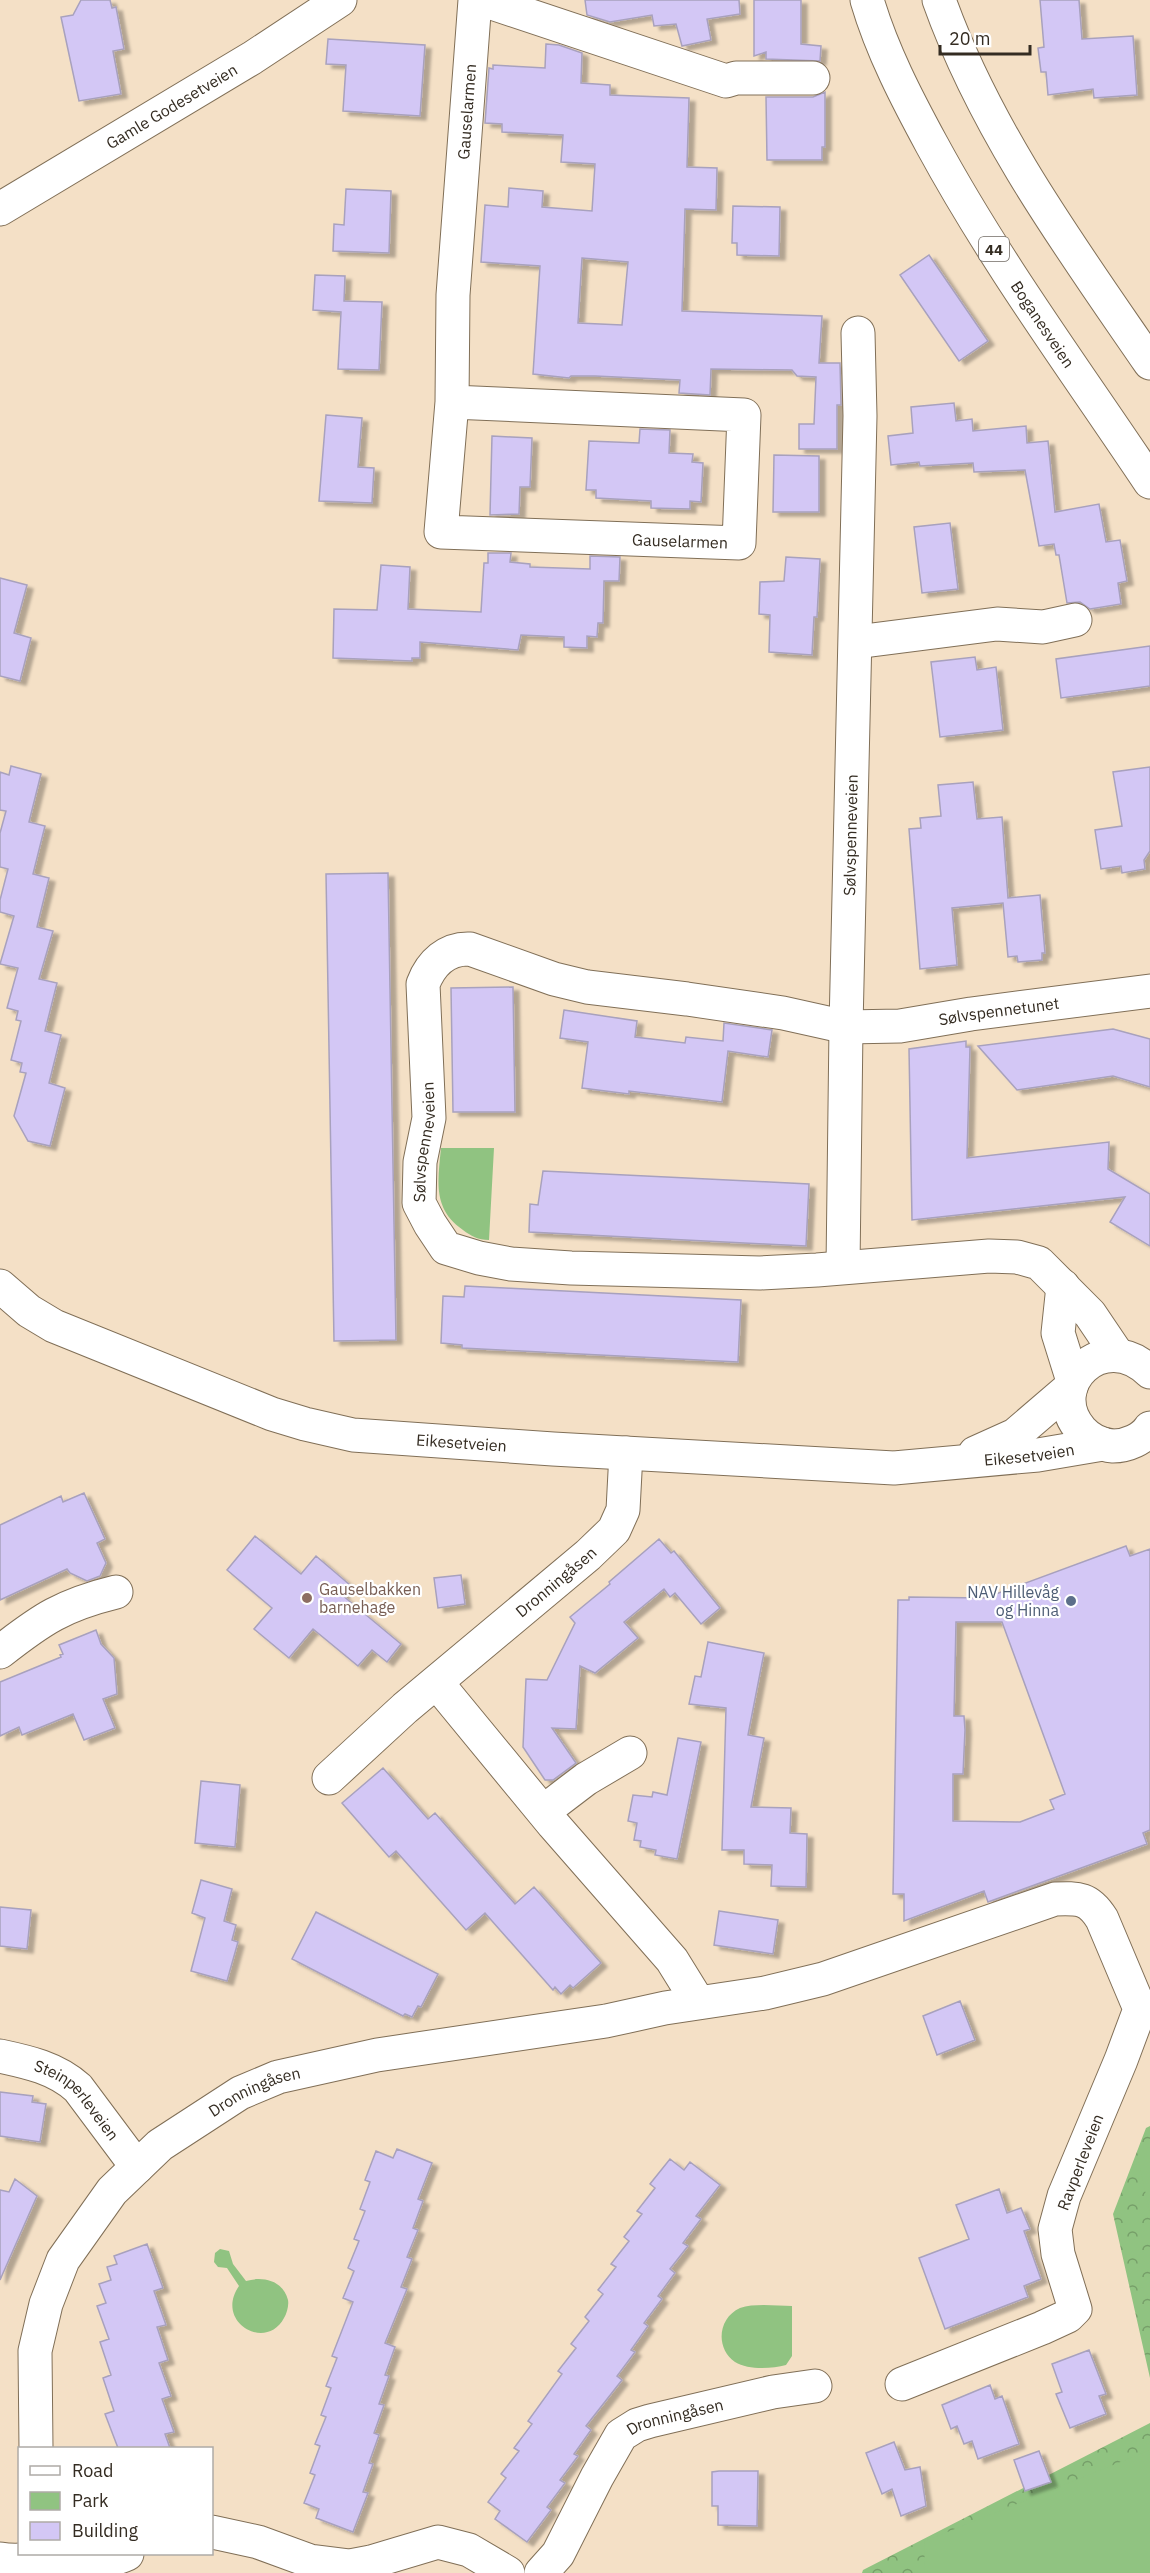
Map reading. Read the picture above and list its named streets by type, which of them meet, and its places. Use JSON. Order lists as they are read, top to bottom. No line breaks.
{"streets":{"street":["Gamle Godesetveien","Gauselarmen","44","Boganesveien","Sølvspenneveien","Sølvspennetunet","Eikesetveien","Dronningåsen","Steinperleveien","Ravperleveien"]},"crossings":[["Sølvspenneveien","Sølvspennetunet"],["Eikesetveien","Dronningåsen"],["Dronningåsen","Steinperleveien"],["Dronningåsen","Ravperleveien"]],"places":["Gauselbakken barnehage","NAV Hillevåg og Hinna"],"legend":["Road","Park","Building"],"scale_bar":"20 m"}
